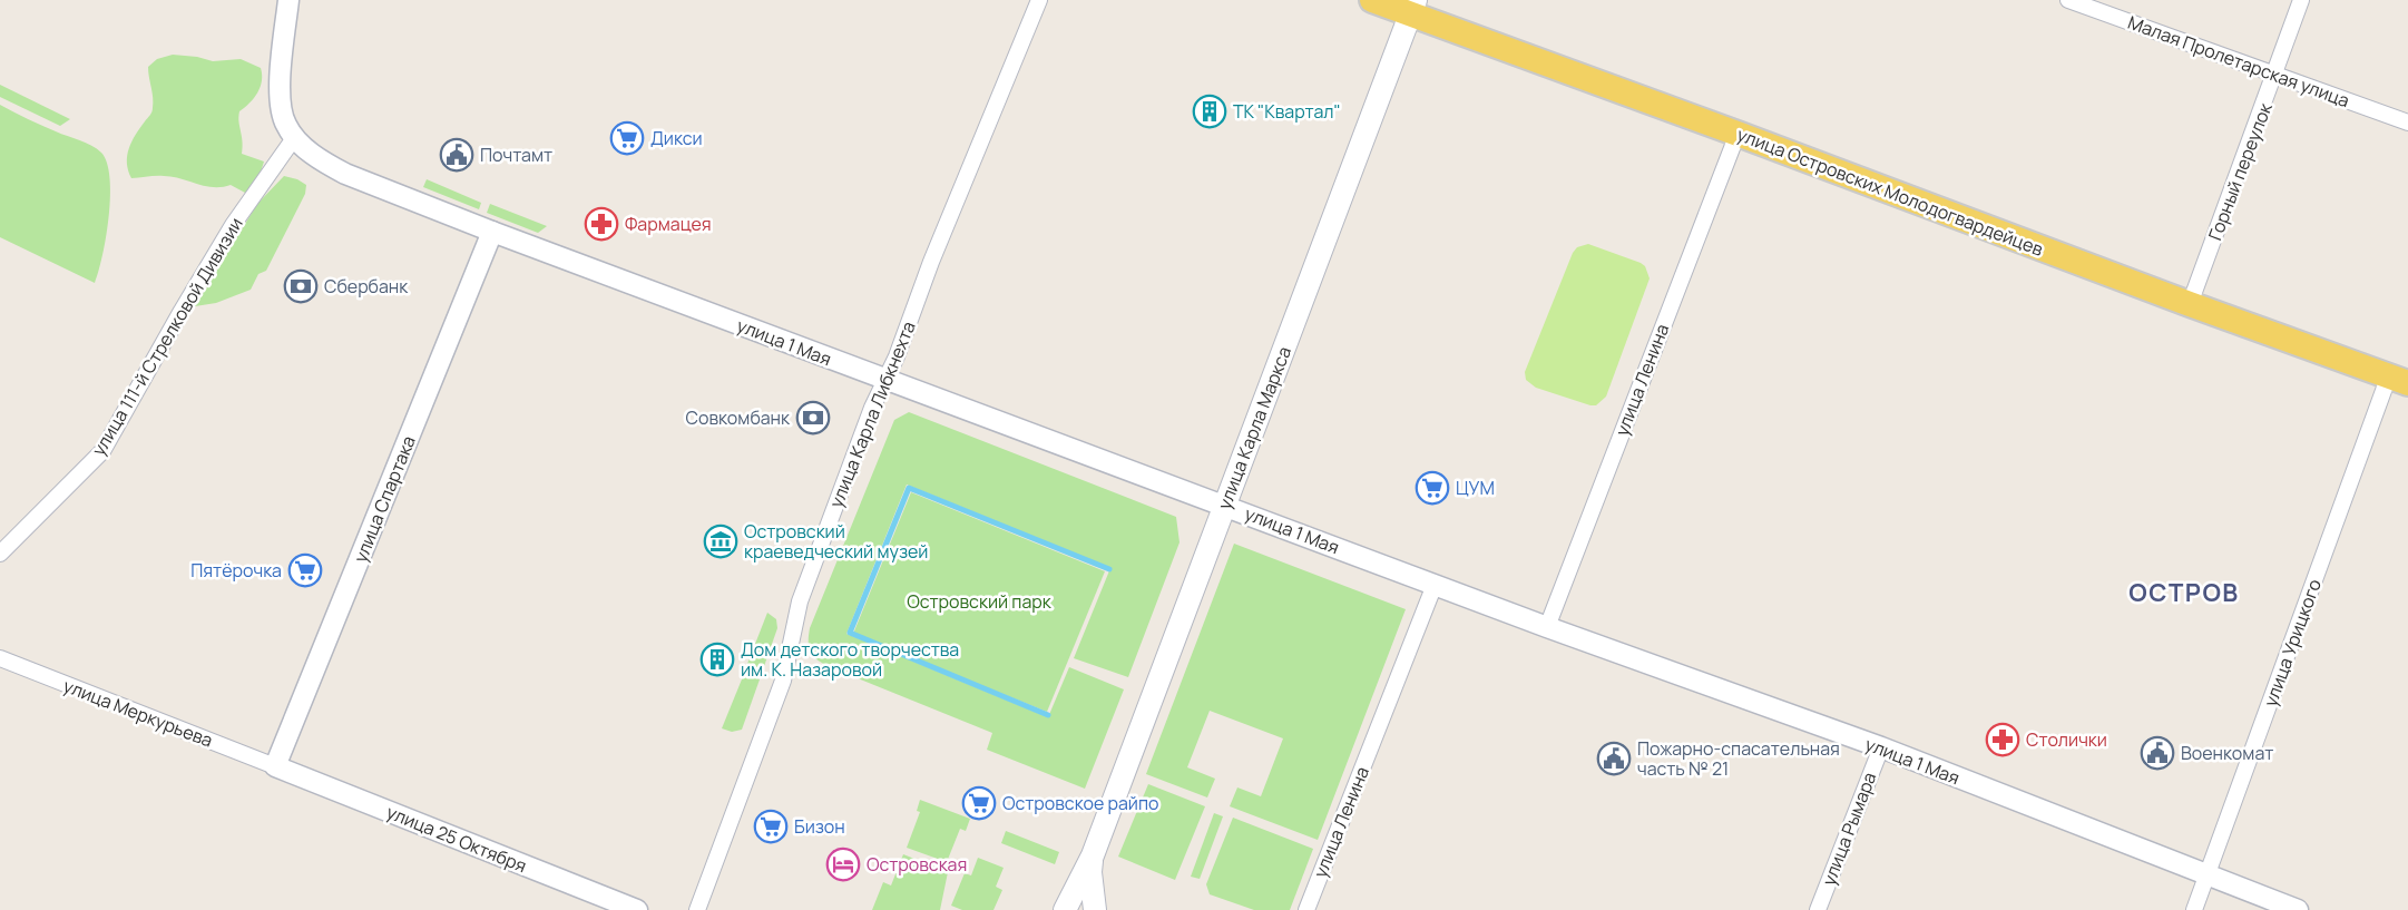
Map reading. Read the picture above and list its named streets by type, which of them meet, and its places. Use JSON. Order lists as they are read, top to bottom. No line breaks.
{"streets":{"main road":["улица Островских Молодогвардейцев","улица Карла Маркса"],"street":["Малая Пролетарская улица","Горный переулок","улица 111-й Стрелковой Дивизии","улица 1 Мая","улица Ленина","улица Карла Либкнехта","улица Спартака","улица Урицкого","улица Меркурьева","улица Рымара","улица 25 Октября"]},"crossings":[["Малая Пролетарская улица","Горный переулок"],["Горный переулок","улица Островских Молодогвардейцев"],["улица Островских Молодогвардейцев","улица Ленина"],["улица Островских Молодогвардейцев","улица Карла Маркса"],["улица Островских Молодогвардейцев","улица Урицкого"],["улица 111-й Стрелковой Дивизии","улица 1 Мая"],["улица 1 Мая","улица Ленина"],["улица 1 Мая","улица Карла Либкнехта"],["улица 1 Мая","улица Карла Маркса"],["улица 1 Мая","улица Спартака"],["улица 1 Мая","улица Урицкого"],["улица 1 Мая","улица Рымара"],["улица Спартака","улица Меркурьева"],["улица Спартака","улица 25 Октября"],["улица Меркурьева","улица 25 Октября"]],"districts":["ОСТРОВ"],"parks":["Островский парк"],"places":{"building":["ТК \"Квартал\"","Дом детского творчества им. К. Назаровой"],"supermarket":["Дикси","ЦУМ","Пятёрочка","Островское райпо","Бизон"],"public building":["Почтамт","Военкомат","Пожарно-спасательная часть № 21"],"pharmacy":["Фармацея","Столички"],"bank":["Сбербанк","Совкомбанк"],"museum":["Островский краеведческий музей"],"hotel":["Островская"]}}
